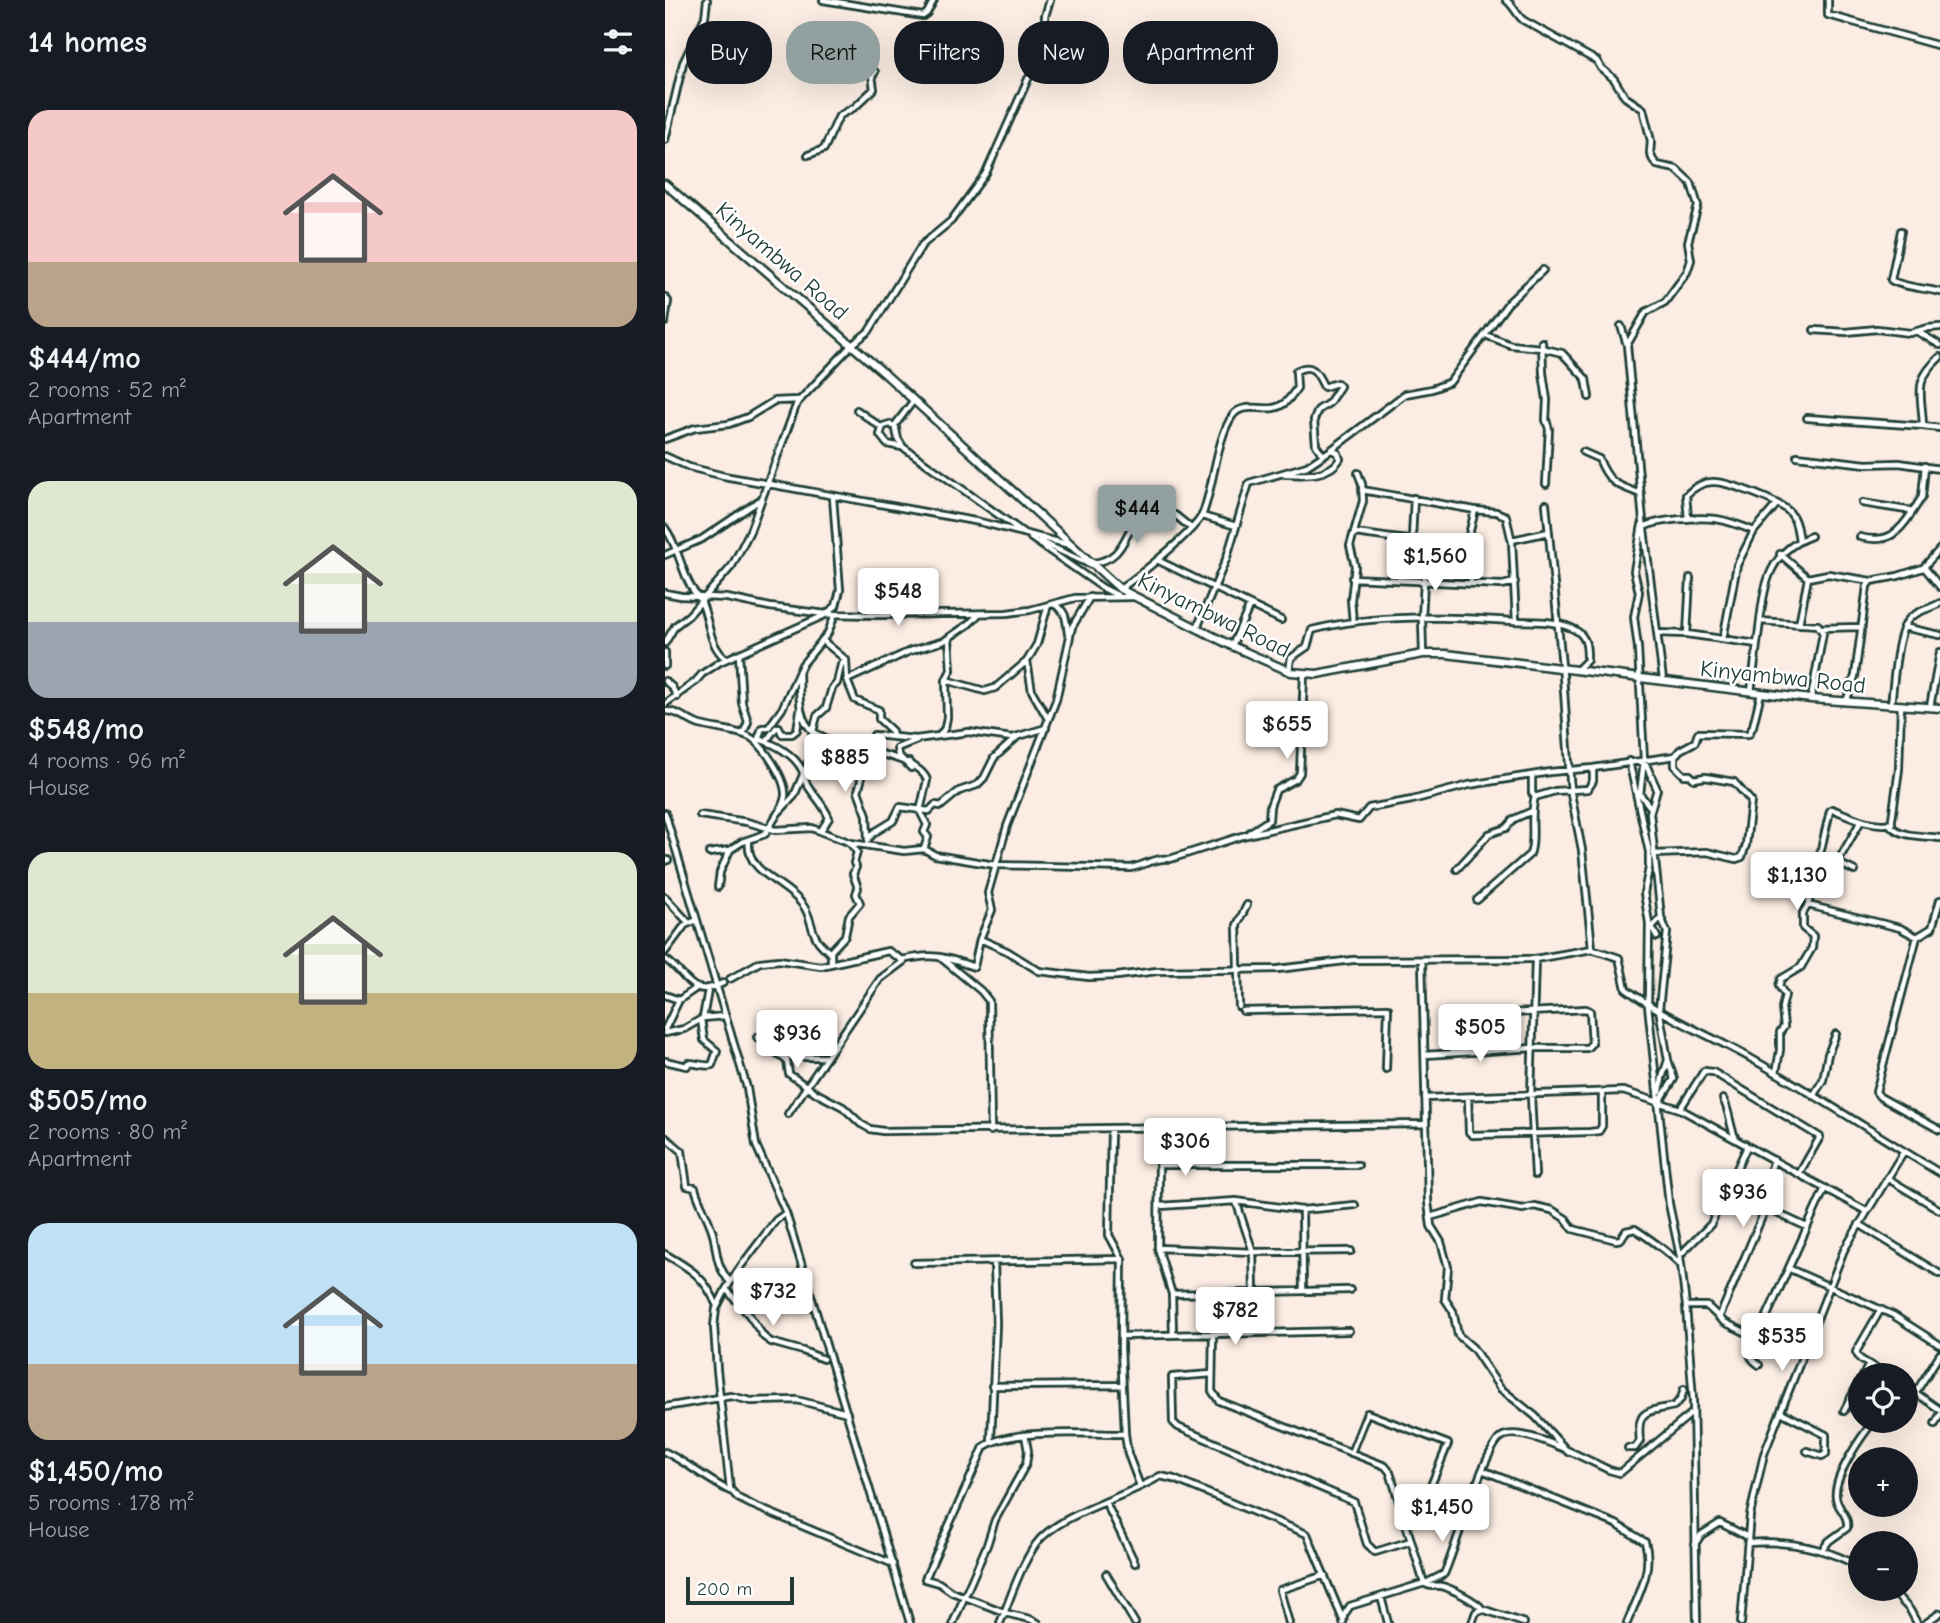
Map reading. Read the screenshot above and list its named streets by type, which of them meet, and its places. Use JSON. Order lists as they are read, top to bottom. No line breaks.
{"streets":{"street":["Kinyambwa Road"]},"scale_bar":"200 m","page":{"heading":"14 homes","chip":["Buy","Rent","Filters","New","Apartment"],"list":[{"name":"$444/mo","note":"2 rooms · 52 m² · Apartment"},{"name":"$548/mo","note":"4 rooms · 96 m² · House"},{"name":"$505/mo","note":"2 rooms · 80 m² · Apartment"},{"name":"$1,450/mo","note":"5 rooms · 178 m² · House"}],"price":["$444","$1,560","$548","$655","$885","$1,130","$505","$936","$306","$936","$732","$782","$535","$1,450"],"map_buttons":["+","−"],"scale":"200 m"}}
